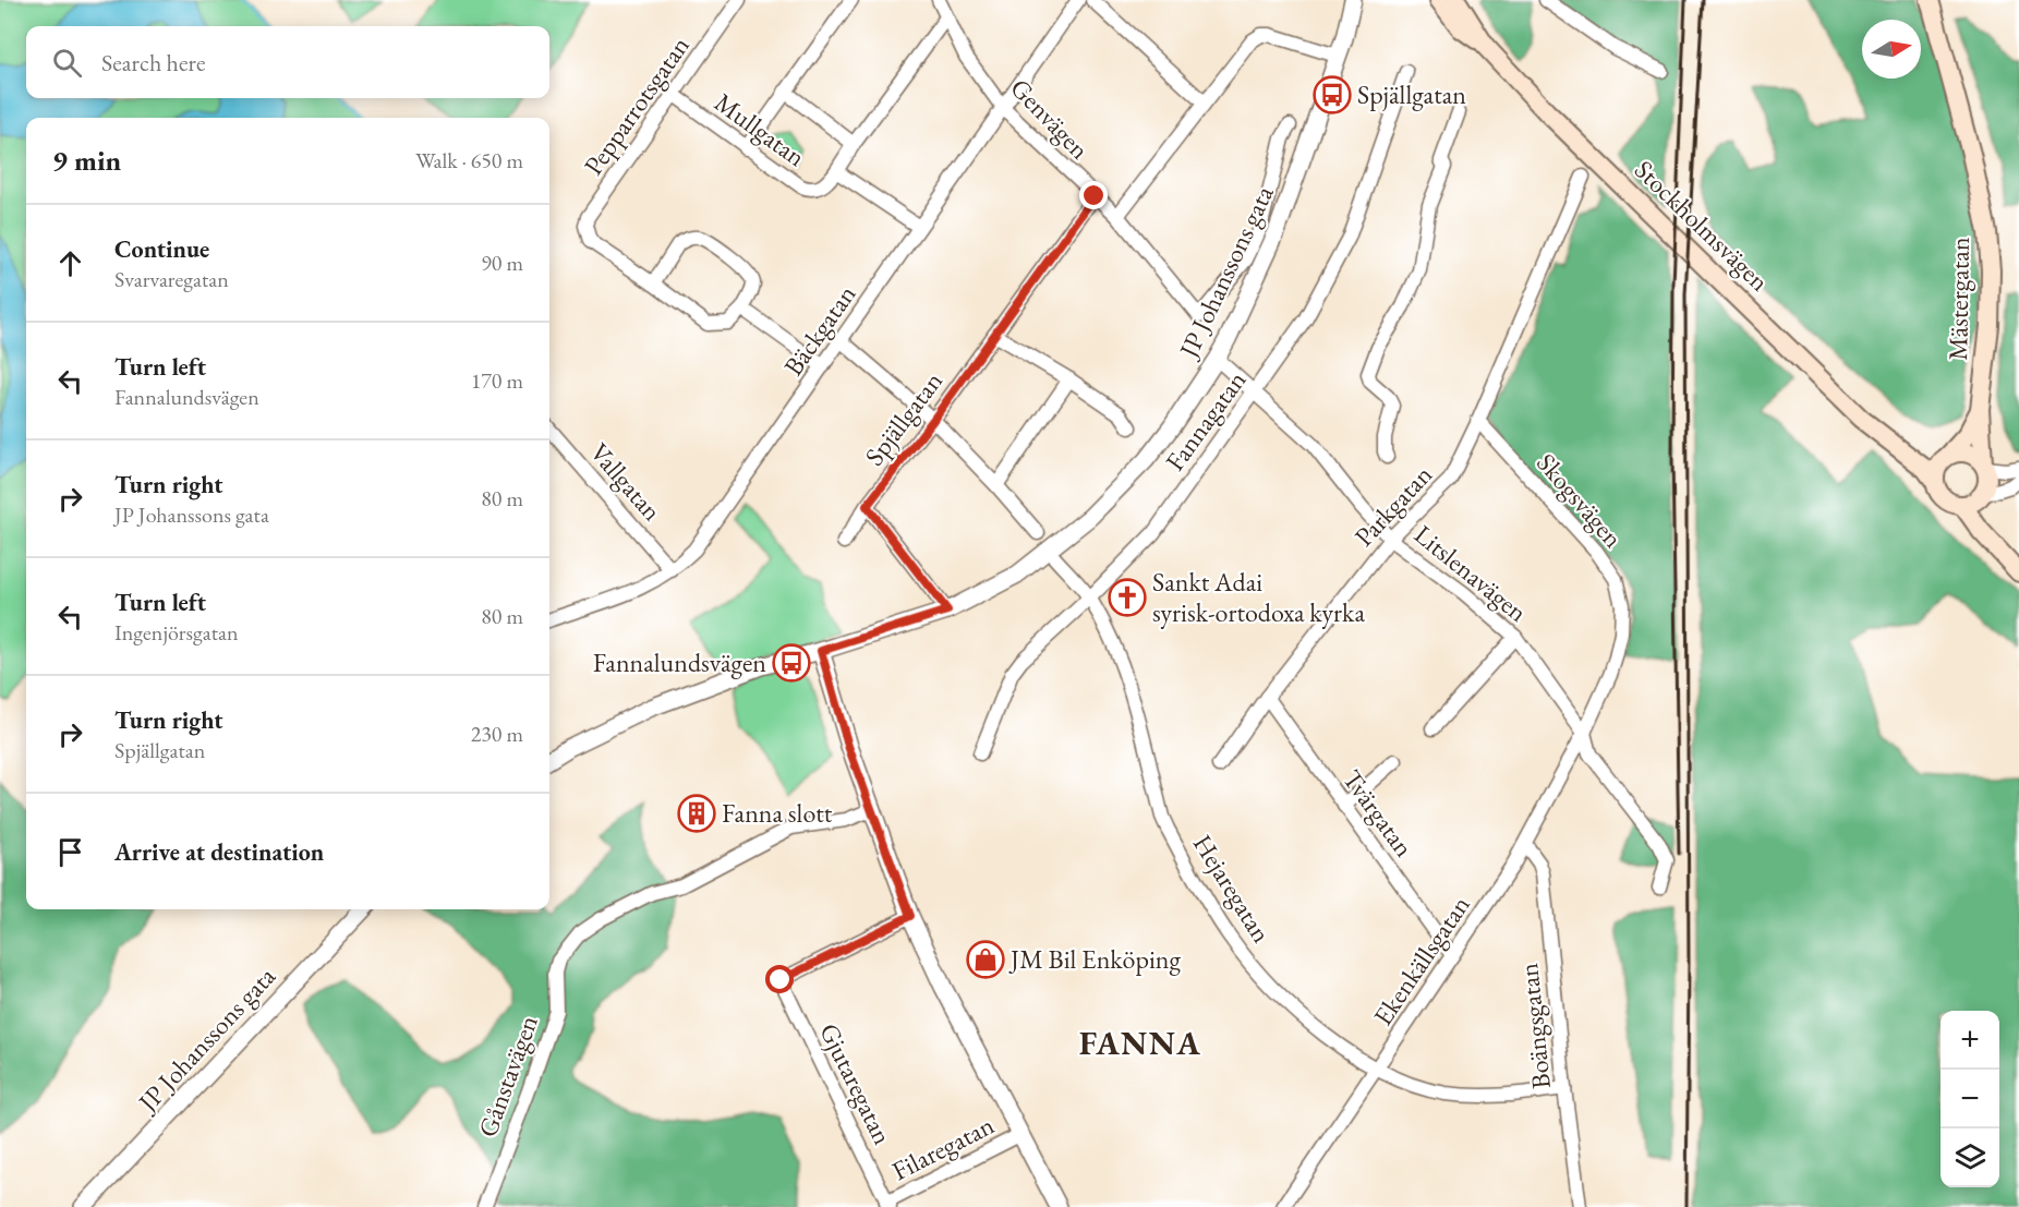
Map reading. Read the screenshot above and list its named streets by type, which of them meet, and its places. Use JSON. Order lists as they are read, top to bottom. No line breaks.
{"streets":{"main road":["Stockholmsvägen","Mästergatan"],"street":["Pepparrotsgatan","Genvägen","Mullgatan","JP Johanssons gata","Bäckgatan","Spjällgatan","Fannagatan","Vallgatan","Skogsvägen","Parkgatan","Litslenavägen","Tvärgatan","Hejaregatan","Ekenkällsgatan","Boängsgatan","Gånstavägen","Gjutaregatan","Filaregatan"]},"crossings":[["Pepparrotsgatan","Mullgatan"],["Genvägen","Bäckgatan"],["Genvägen","Spjällgatan"],["Mullgatan","Bäckgatan"],["Stockholmsvägen","Mästergatan"],["JP Johanssons gata","Litslenavägen"],["JP Johanssons gata","Hejaregatan"],["Bäckgatan","Vallgatan"],["Fannagatan","Litslenavägen"],["Fannagatan","Hejaregatan"],["Skogsvägen","Parkgatan"],["Skogsvägen","Litslenavägen"],["Skogsvägen","Ekenkällsgatan"],["Parkgatan","Litslenavägen"],["Parkgatan","Tvärgatan"],["Litslenavägen","Ekenkällsgatan"],["Tvärgatan","Ekenkällsgatan"],["Hejaregatan","Ekenkällsgatan"],["Hejaregatan","Boängsgatan"],["Ekenkällsgatan","Boängsgatan"],["Gjutaregatan","Filaregatan"]],"districts":["FANNA"],"places":{"bus stop":["Spjällgatan","Fannalundsvägen"],"church":["Sankt Adai syrisk-ortodoxa kyrka"],"building":["Fanna slott"],"shop":["JM Bil Enköping"]},"north":"right","page":{"search":"Search here","heading":["9 min","Walk · 650 m"],"list":[["Continue","Svarvaregatan","90 m"],["Turn left","Fannalundsvägen","170 m"],["Turn right","JP Johanssons gata","80 m"],["Turn left","Ingenjörsgatan","80 m"],["Turn right","Spjällgatan","230 m"],"Arrive at destination"],"map_buttons":["+","−"]}}
